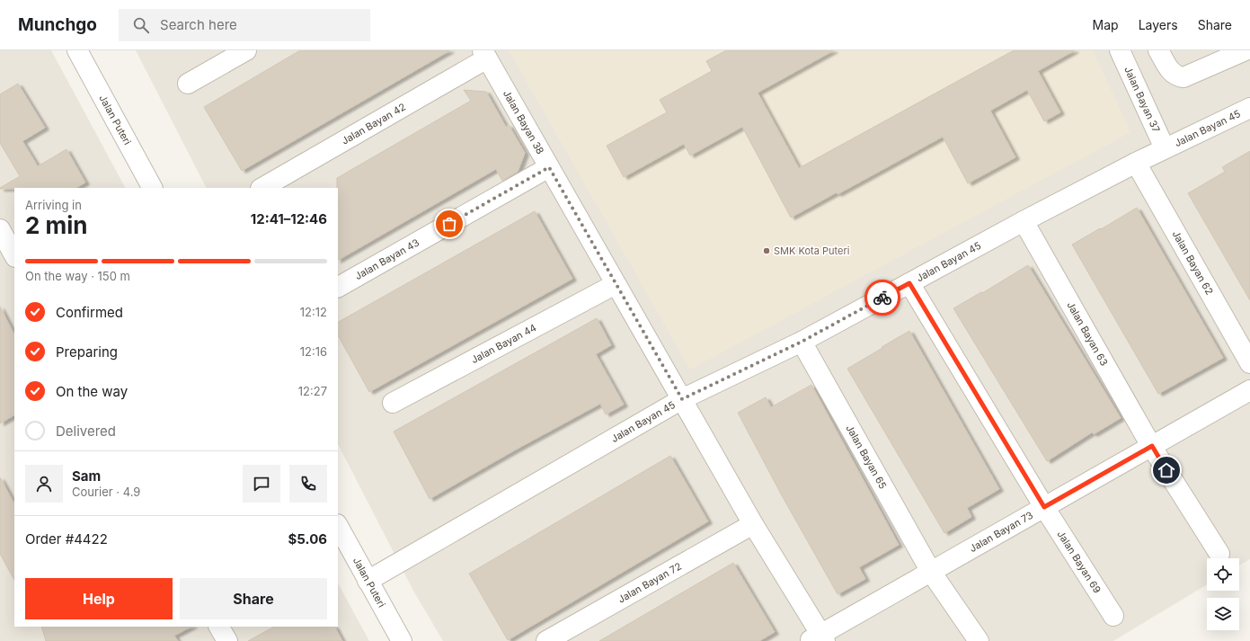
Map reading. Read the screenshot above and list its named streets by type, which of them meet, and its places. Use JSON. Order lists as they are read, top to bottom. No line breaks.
{"streets":{"street":["Jalan Bayan 37","Jalan Puteri","Jalan Bayan 38","Jalan Bayan 42","Jalan Bayan 45","Jalan Bayan 43","Jalan Bayan 62","Jalan Bayan 63","Jalan Bayan 44","Jalan Bayan 65","Jalan Bayan 73","Jalan Bayan 69","Jalan Bayan 72"]},"crossings":[["Jalan Bayan 37","Jalan Bayan 45"],["Jalan Puteri","Jalan Bayan 45"],["Jalan Bayan 38","Jalan Bayan 42"],["Jalan Bayan 38","Jalan Bayan 45"],["Jalan Bayan 38","Jalan Bayan 43"],["Jalan Bayan 38","Jalan Bayan 44"],["Jalan Bayan 38","Jalan Bayan 73"],["Jalan Bayan 38","Jalan Bayan 72"],["Jalan Bayan 45","Jalan Bayan 62"],["Jalan Bayan 45","Jalan Bayan 63"],["Jalan Bayan 45","Jalan Bayan 65"],["Jalan Bayan 45","Jalan Bayan 69"],["Jalan Bayan 63","Jalan Bayan 73"],["Jalan Bayan 65","Jalan Bayan 73"],["Jalan Bayan 73","Jalan Bayan 69"]],"places":["SMK Kota Puteri"],"page":{"header":"Munchgo","search":"Search here","nav":["Map","Layers","Share"],"heading":["2 min","Arriving in","12:41–12:46"],"panel":["Sam","Courier · 4.9","Order #4422","$5.06"],"bar":"On the way · 150 m","list":[["Confirmed","12:12"],["Preparing","12:16"],["On the way","12:27"],"Delivered"],"buttons":["Help","Share"]}}
